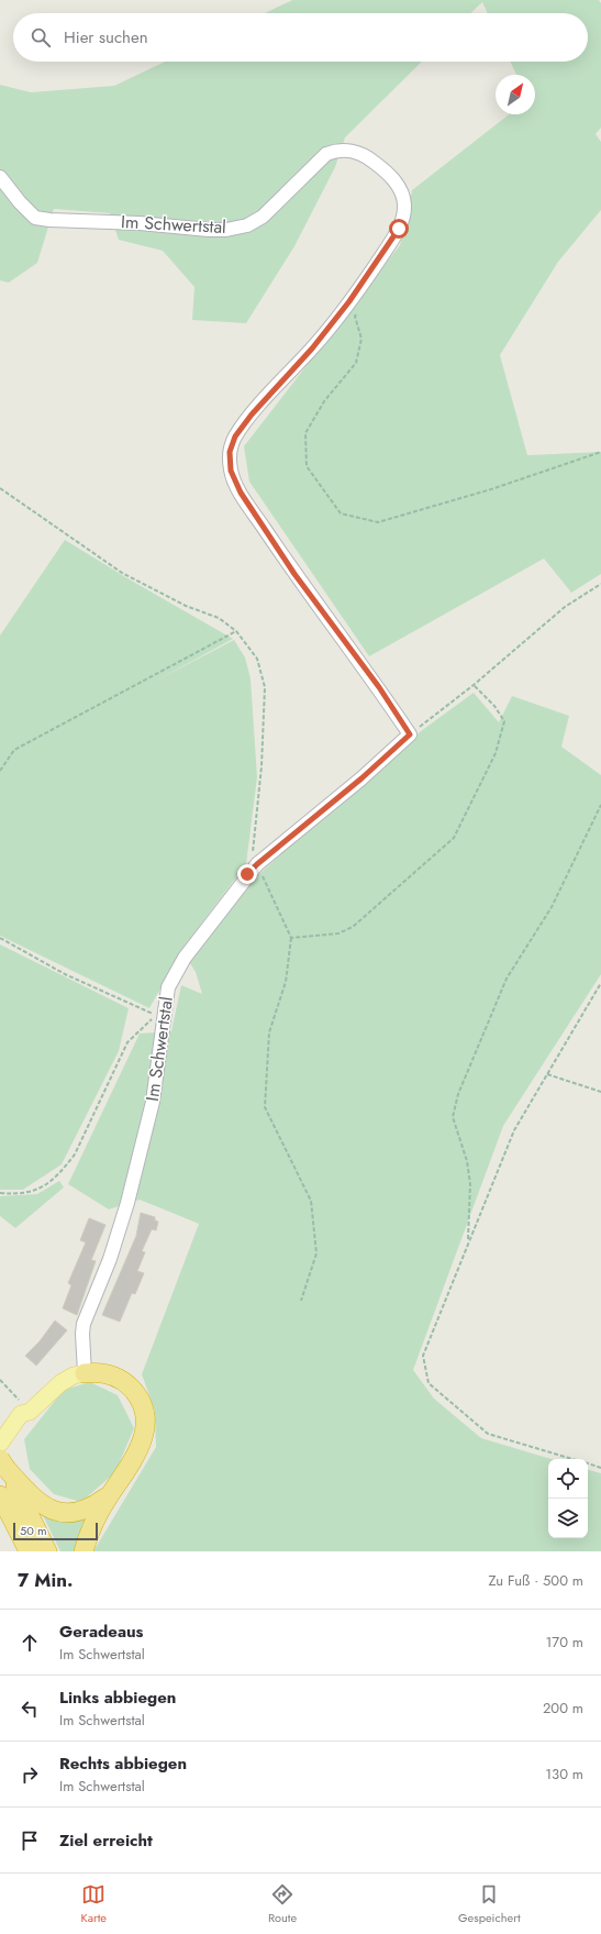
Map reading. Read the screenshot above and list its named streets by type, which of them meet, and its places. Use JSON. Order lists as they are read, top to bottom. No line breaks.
{"streets":{"street":["Im Schwertstal"]},"scale_bar":"50 m","north":"top right","page":{"search":"Hier suchen","scale":"50 m","heading":["7 Min.","Zu Fuß · 500 m"],"list":[["Geradeaus","Im Schwertstal","170 m"],["Links abbiegen","Im Schwertstal","200 m"],["Rechts abbiegen","Im Schwertstal","130 m"],"Ziel erreicht"],"nav":["Karte","Route","Gespeichert"]}}
